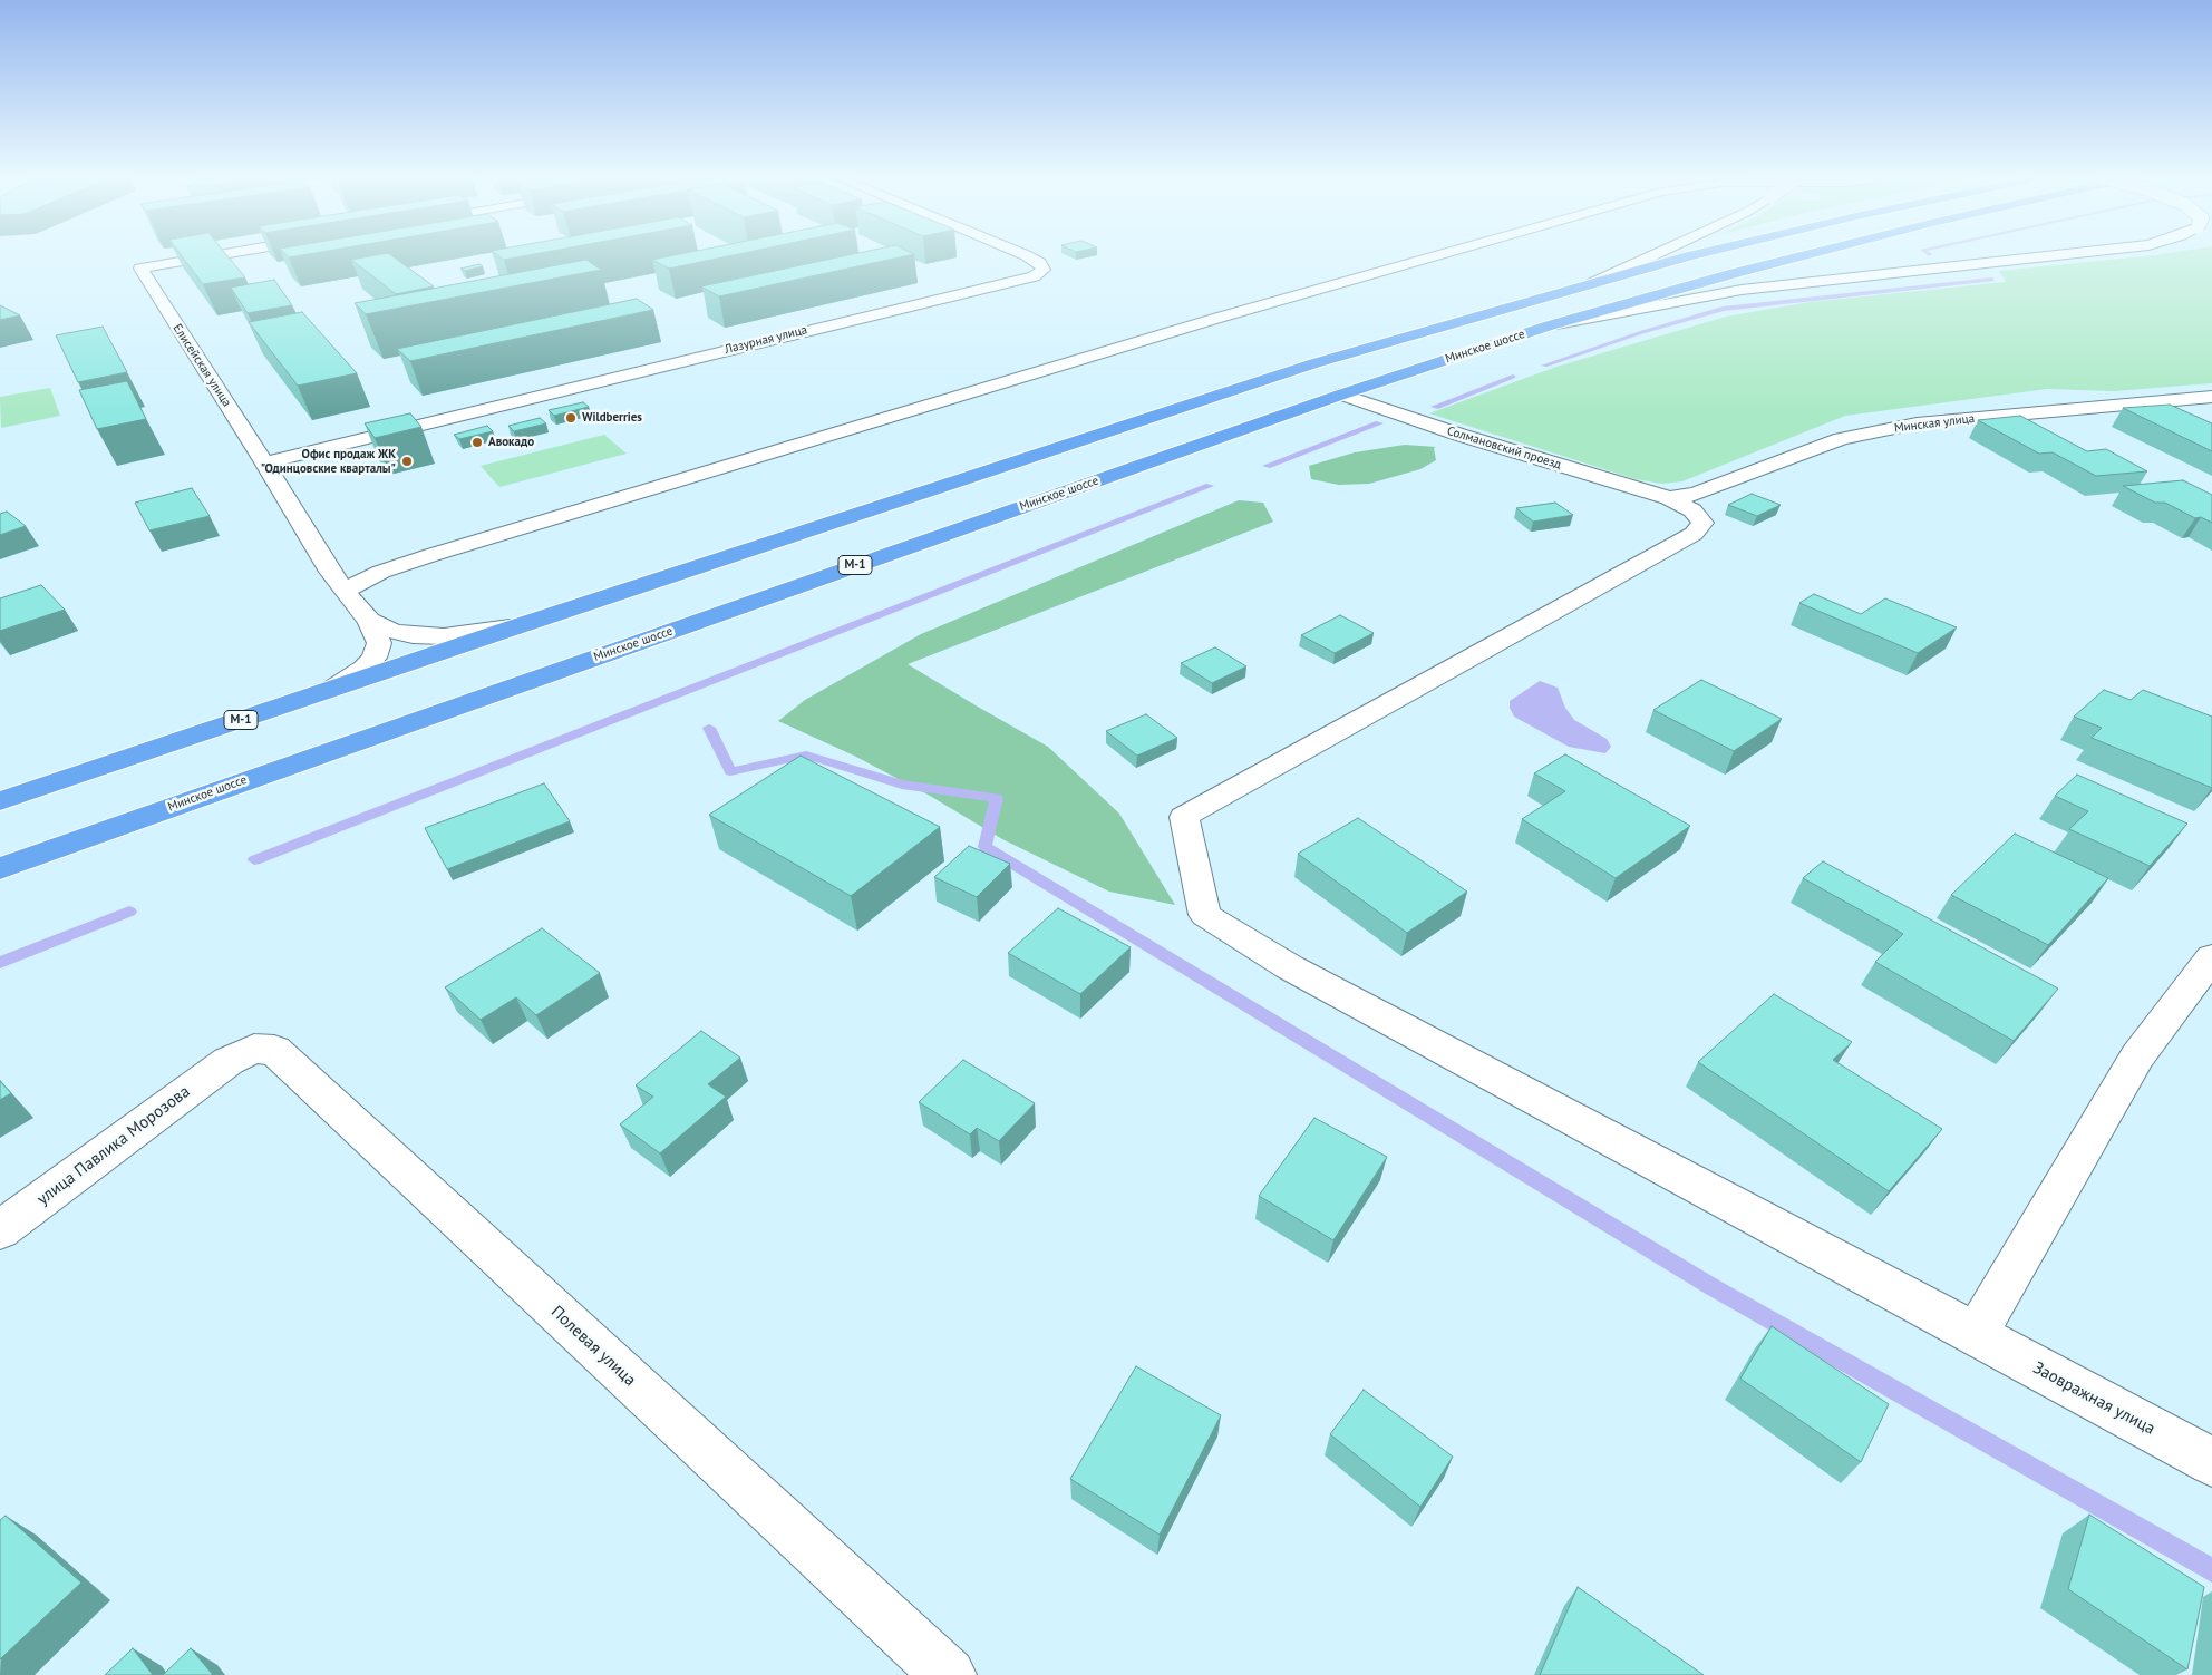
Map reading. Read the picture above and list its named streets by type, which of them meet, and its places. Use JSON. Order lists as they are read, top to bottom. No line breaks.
{"streets":{"highway":["Минское шоссе","М-1"],"street":["Лазурная улица","Елисейская улица","Минская улица","Солмановский проезд","улица Павлика Морозова","Полевая улица","Заовражная улица"]},"crossings":[["Лазурная улица","Елисейская улица"],["Минское шоссе","Солмановский проезд"],["Минская улица","Солмановский проезд"],["Солмановский проезд","Заовражная улица"],["улица Павлика Морозова","Полевая улица"]],"places":["Wildberries","Авокадо","Офис продаж ЖК \"Одинцовские кварталы\""]}
